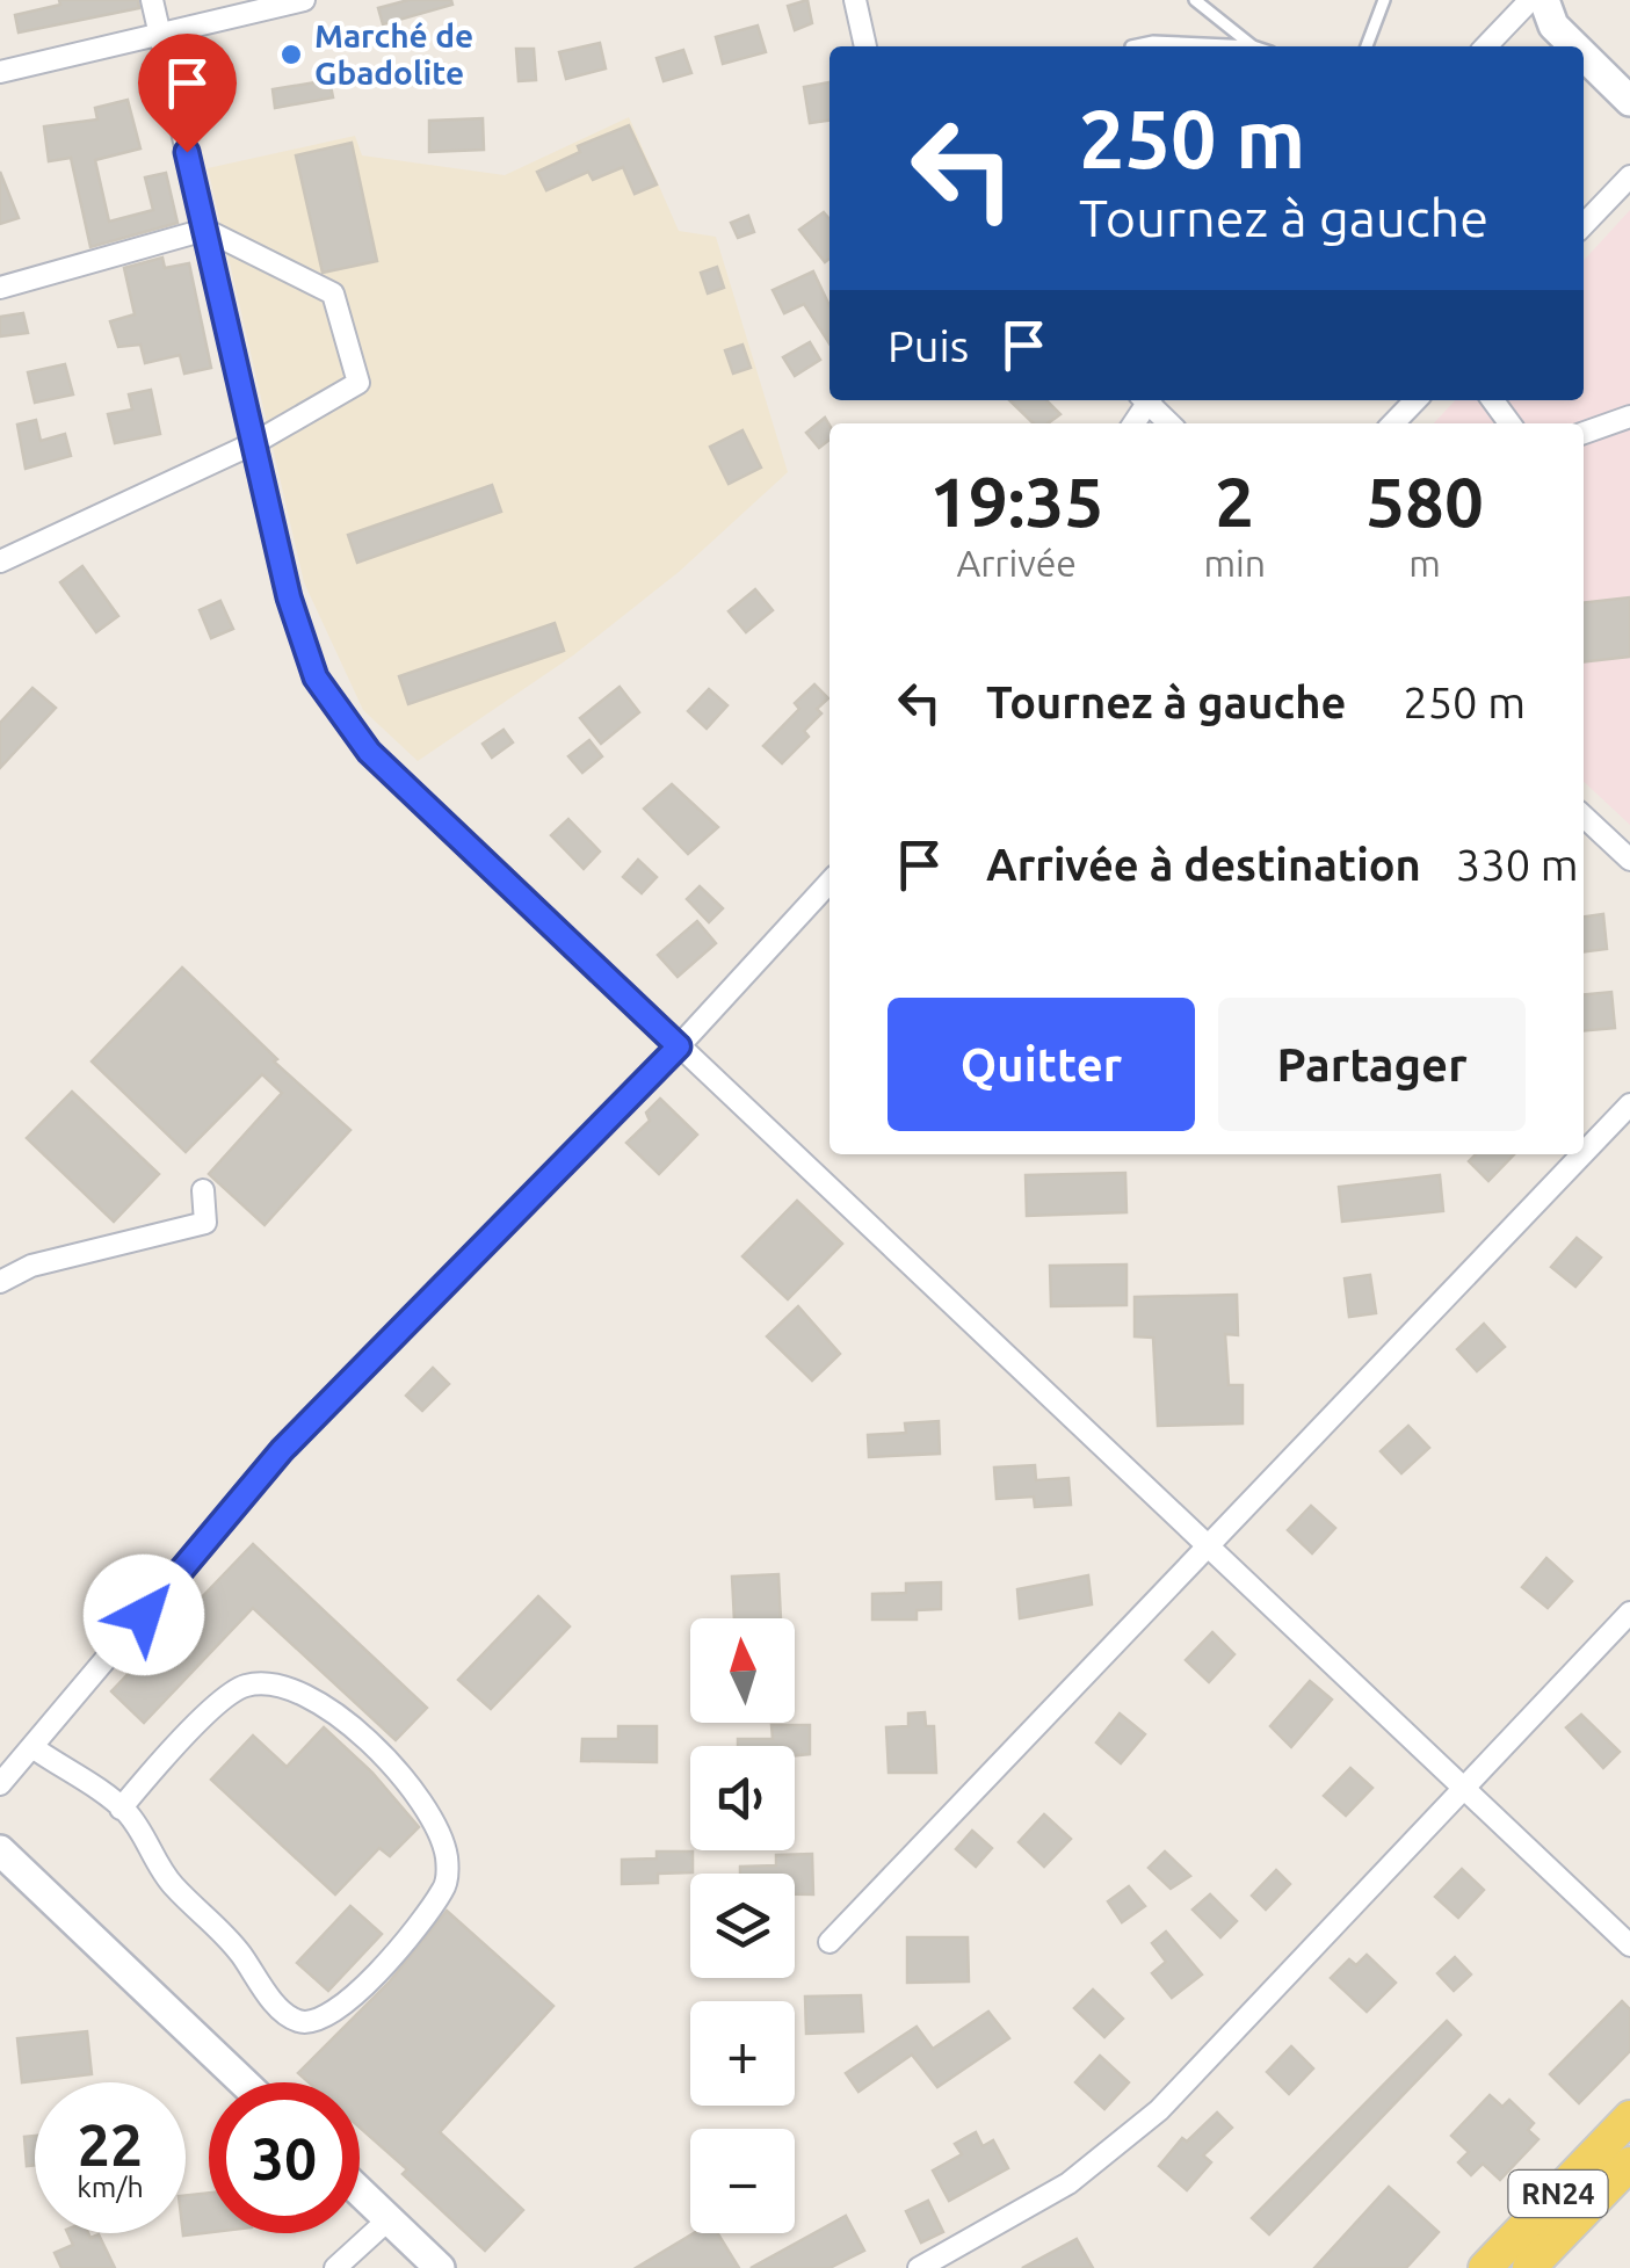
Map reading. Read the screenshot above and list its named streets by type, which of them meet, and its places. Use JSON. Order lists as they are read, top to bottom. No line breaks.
{"streets":{"main road":["RN24"]},"places":["Marché de Gbadolite"],"north":"top","page":{"turn":["250 m","Tournez à gauche"],"then":"Puis","eta":["19:35","Arrivée","2","min","580","m"],"list":[{"name":"Tournez à gauche","value":"250 m"},{"name":"Arrivée à destination","value":"330 m"}],"buttons":["Quitter","Partager"],"map_buttons":["+","−"],"speed":"22 km/h","limit":"30"}}
